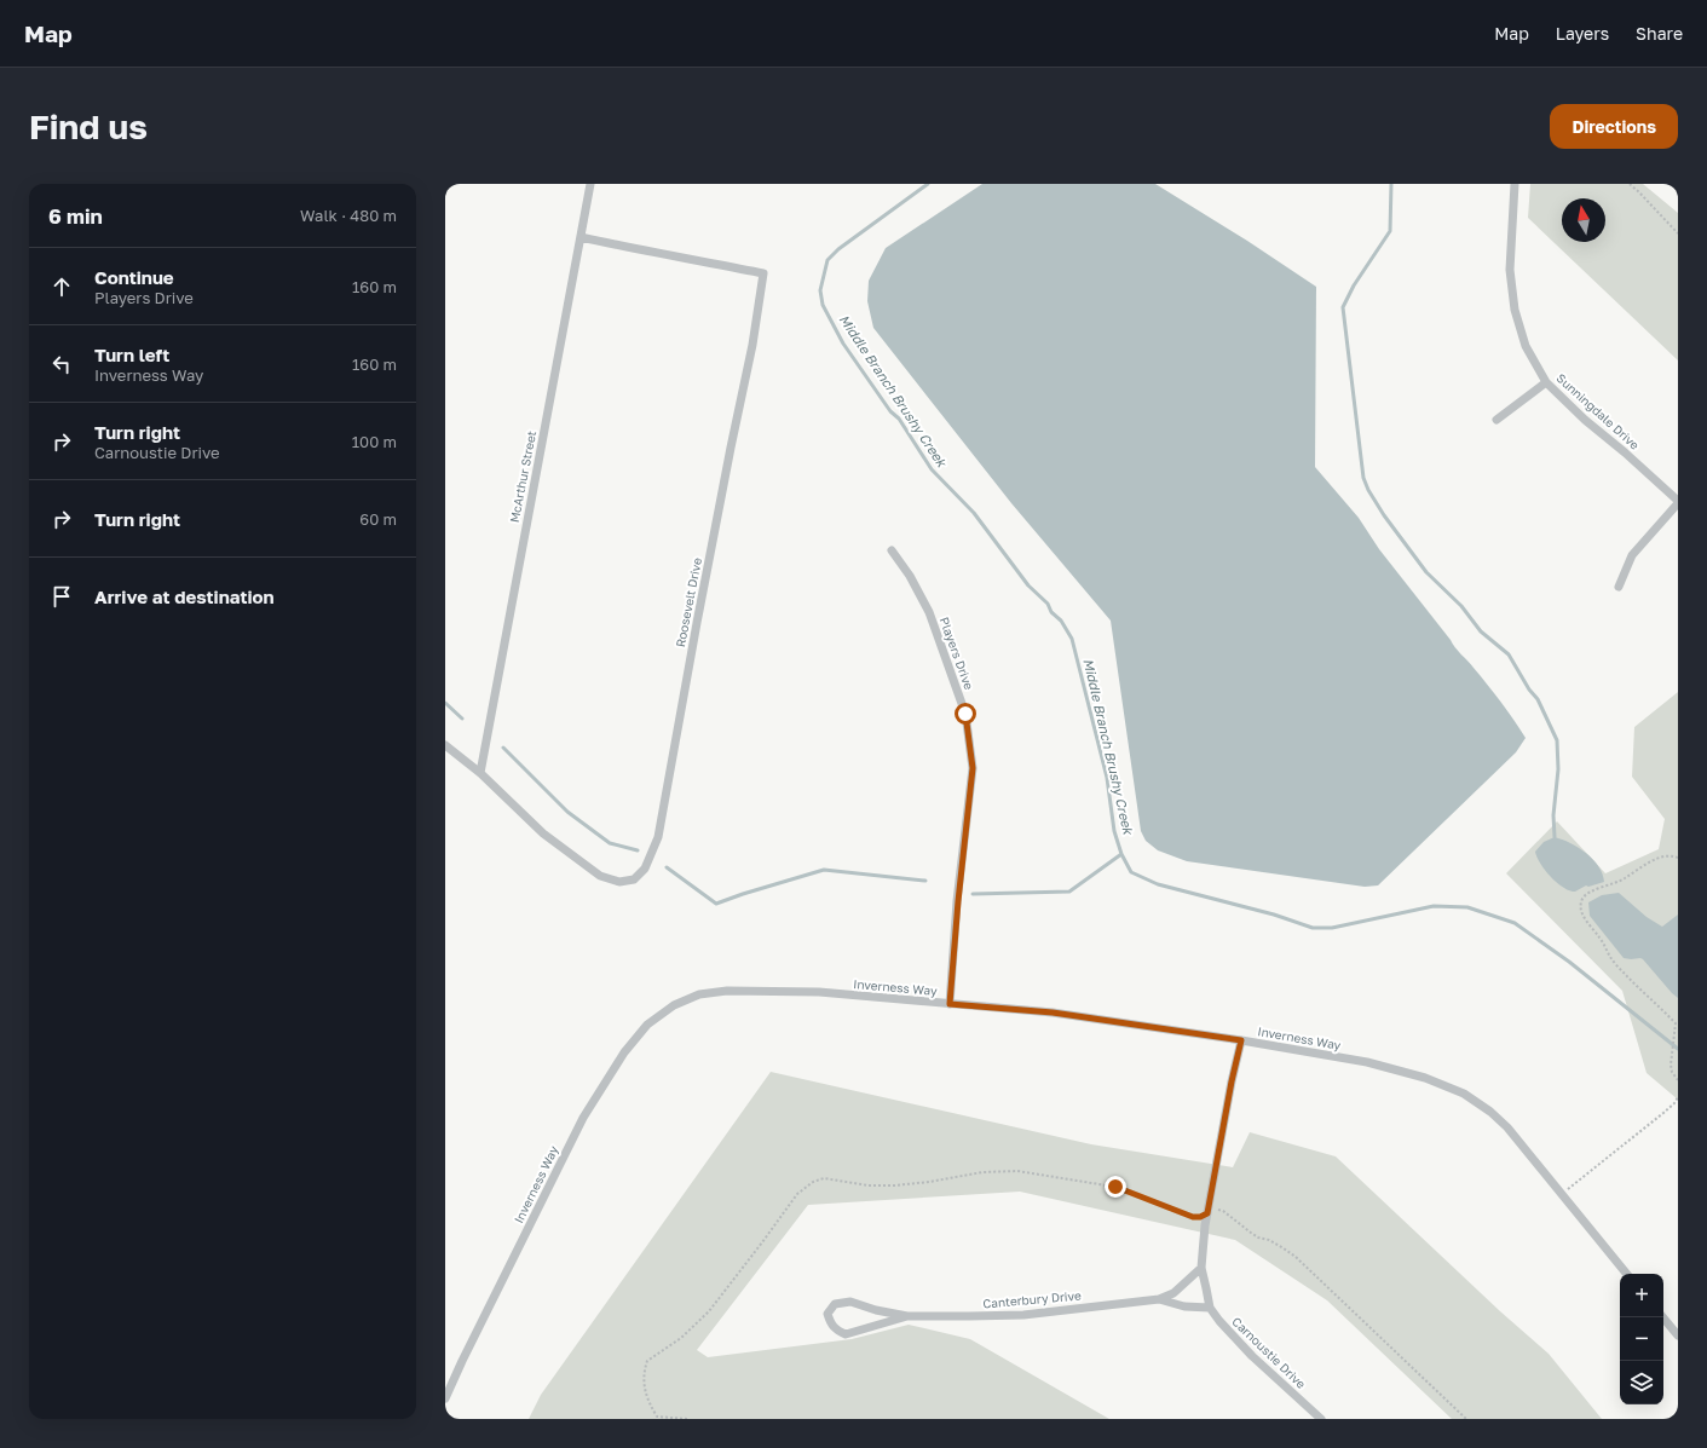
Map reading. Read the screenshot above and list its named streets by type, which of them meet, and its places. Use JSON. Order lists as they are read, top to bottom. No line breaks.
{"streets":{"street":["Sunningdale Drive","McArthur Street","Roosevelt Drive","Players Drive","Inverness Way","Canterbury Drive","Carnoustie Drive"]},"crossings":[["McArthur Street","Roosevelt Drive"],["Players Drive","Inverness Way"],["Inverness Way","Carnoustie Drive"],["Canterbury Drive","Carnoustie Drive"]],"water":["Middle Branch Brushy Creek"],"north":"top","page":{"header":"Map","nav":["Map","Layers","Share"],"buttons":"Directions","title":"Find us","heading":["6 min","Walk · 480 m"],"list":[["Continue","Players Drive","160 m"],["Turn left","Inverness Way","160 m"],["Turn right","Carnoustie Drive","100 m"],["Turn right","60 m"],"Arrive at destination"],"map_buttons":["+","−"]}}
